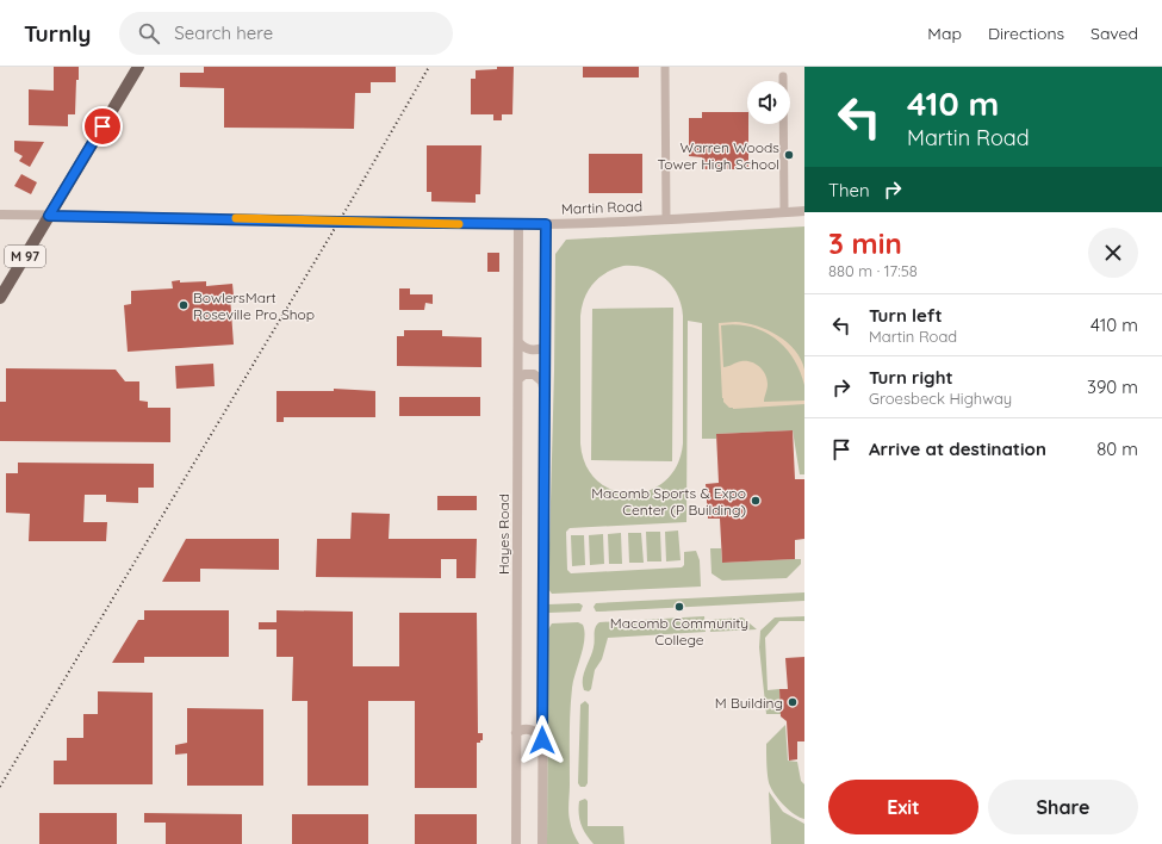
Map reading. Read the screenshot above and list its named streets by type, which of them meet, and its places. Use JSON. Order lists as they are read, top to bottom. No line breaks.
{"streets":{"main road":["M 97"],"street":["Martin Road","Hayes Road"]},"crossings":[["Martin Road","M 97"],["Martin Road","Hayes Road"]],"places":["Warren Woods Tower High School","BowlersMart Roseville Pro Shop","Macomb Sports & Expo Center (P Building)","Macomb Community College","M Building"],"page":{"header":"Turnly","search":"Search here","nav":["Map","Directions","Saved"],"turn":["410 m","Martin Road"],"then":"Then","heading":["3 min","880 m · 17:58"],"list":[{"name":"Turn left","note":"Martin Road","value":"410 m"},{"name":"Turn right","note":"Groesbeck Highway","value":"390 m"},{"name":"Arrive at destination","value":"80 m"}],"buttons":["Exit","Share"]}}
